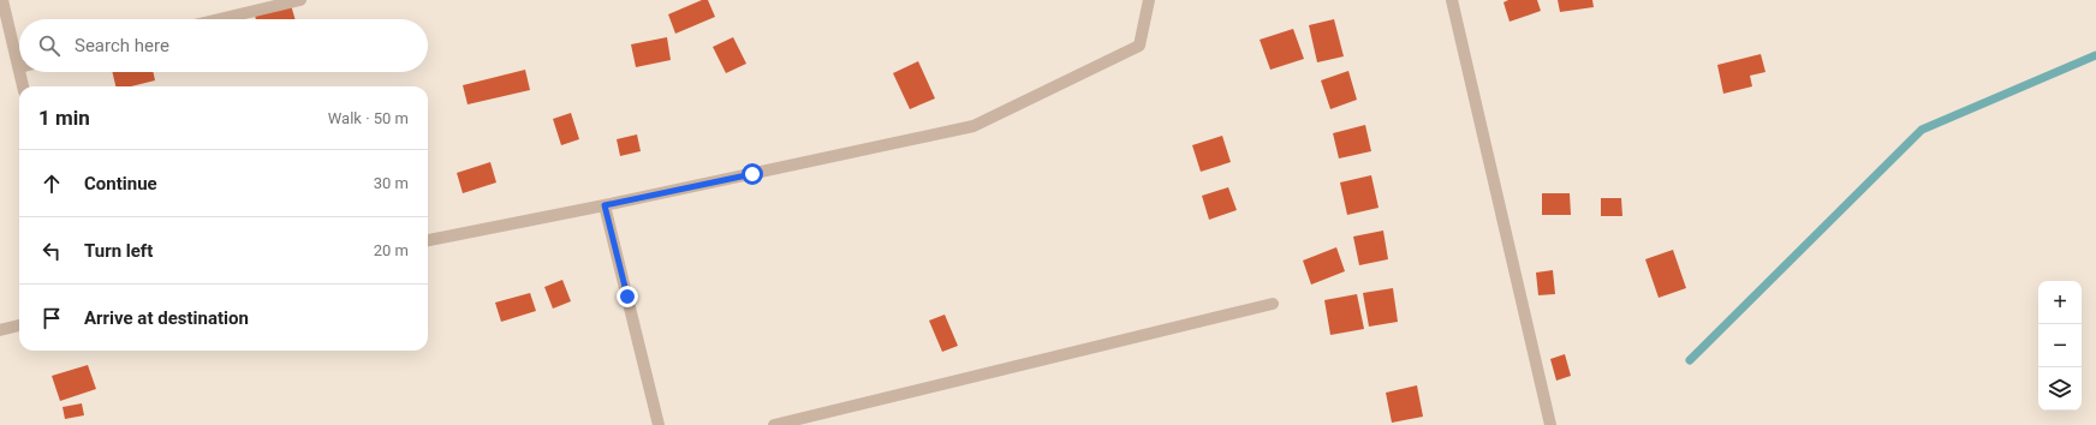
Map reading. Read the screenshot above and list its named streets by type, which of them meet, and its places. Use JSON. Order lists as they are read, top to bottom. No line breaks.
{"page":{"search":"Search here","heading":["1 min","Walk · 50 m"],"list":[["Continue","30 m"],["Turn left","20 m"],"Arrive at destination"],"map_buttons":["+","−"]}}
